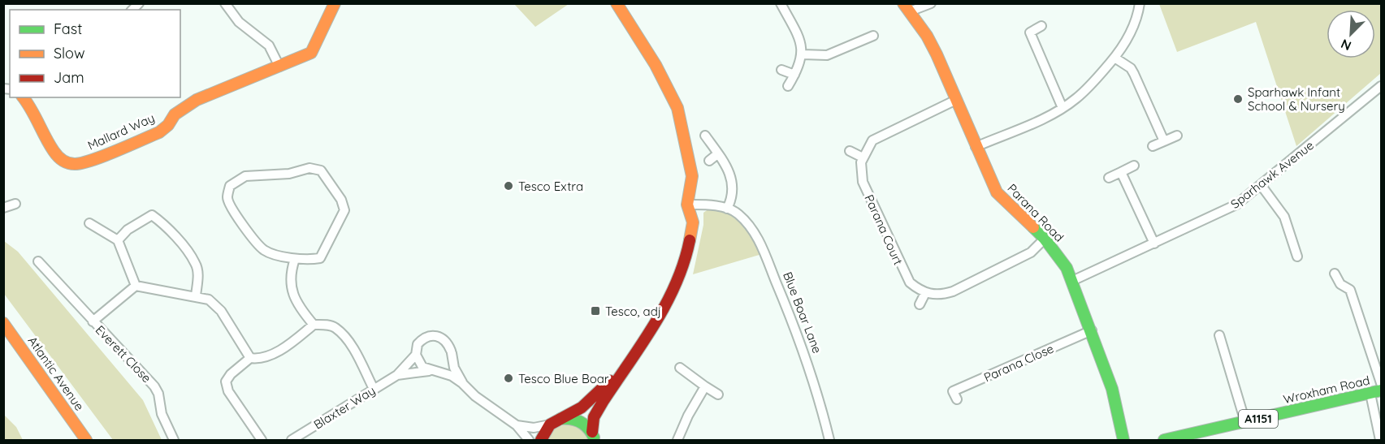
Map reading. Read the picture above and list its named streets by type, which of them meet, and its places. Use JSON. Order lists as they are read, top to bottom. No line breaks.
{"streets":{"street":["Mallard Way","Sparhawk Avenue","Parana Road","Parana Court","Blue Boar Lane","Everett Close","Parana Close","Atlantic Avenue","Wroxham Road","Blaxter Way","A1151"]},"crossings":[["Sparhawk Avenue","Parana Road"],["Parana Road","Parana Close"]],"places":{"other":["Sparhawk Infant School & Nursery","Tesco Extra","Tesco Blue Boar"],"transit":["Tesco, adj"]},"legend":["Fast","Slow","Jam"],"north":"bottom left"}
